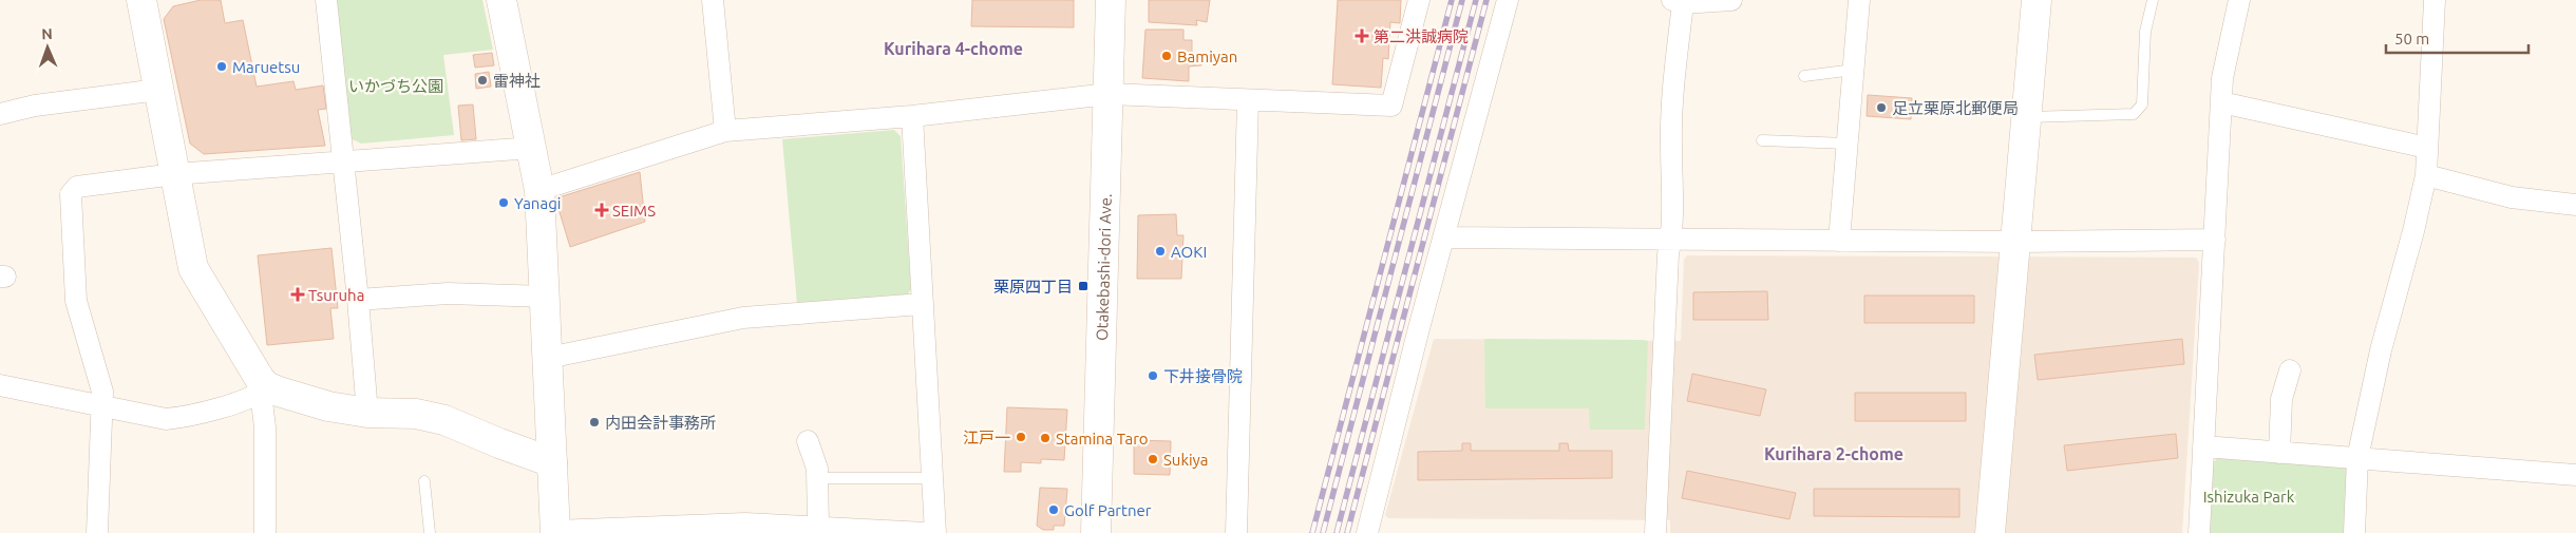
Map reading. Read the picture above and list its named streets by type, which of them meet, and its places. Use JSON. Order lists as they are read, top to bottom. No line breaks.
{"streets":{"street":["Otakebashi-dori Ave."]},"districts":["Kurihara 4-chome","Kurihara 2-chome"],"parks":["いかづち公園","Ishizuka Park"],"places":{"health":["第二洪誠病院","SEIMS","Tsuruha"],"other":["Bamiyan","Maruetsu","雷神社","足立栗原北郵便局","Yanagi","AOKI","下井接骨院","内田会計事務所","江戸一","Stamina Taro","Sukiya","Golf Partner"],"transit":["栗原四丁目"]},"scale_bar":"50 m","north":"top"}
